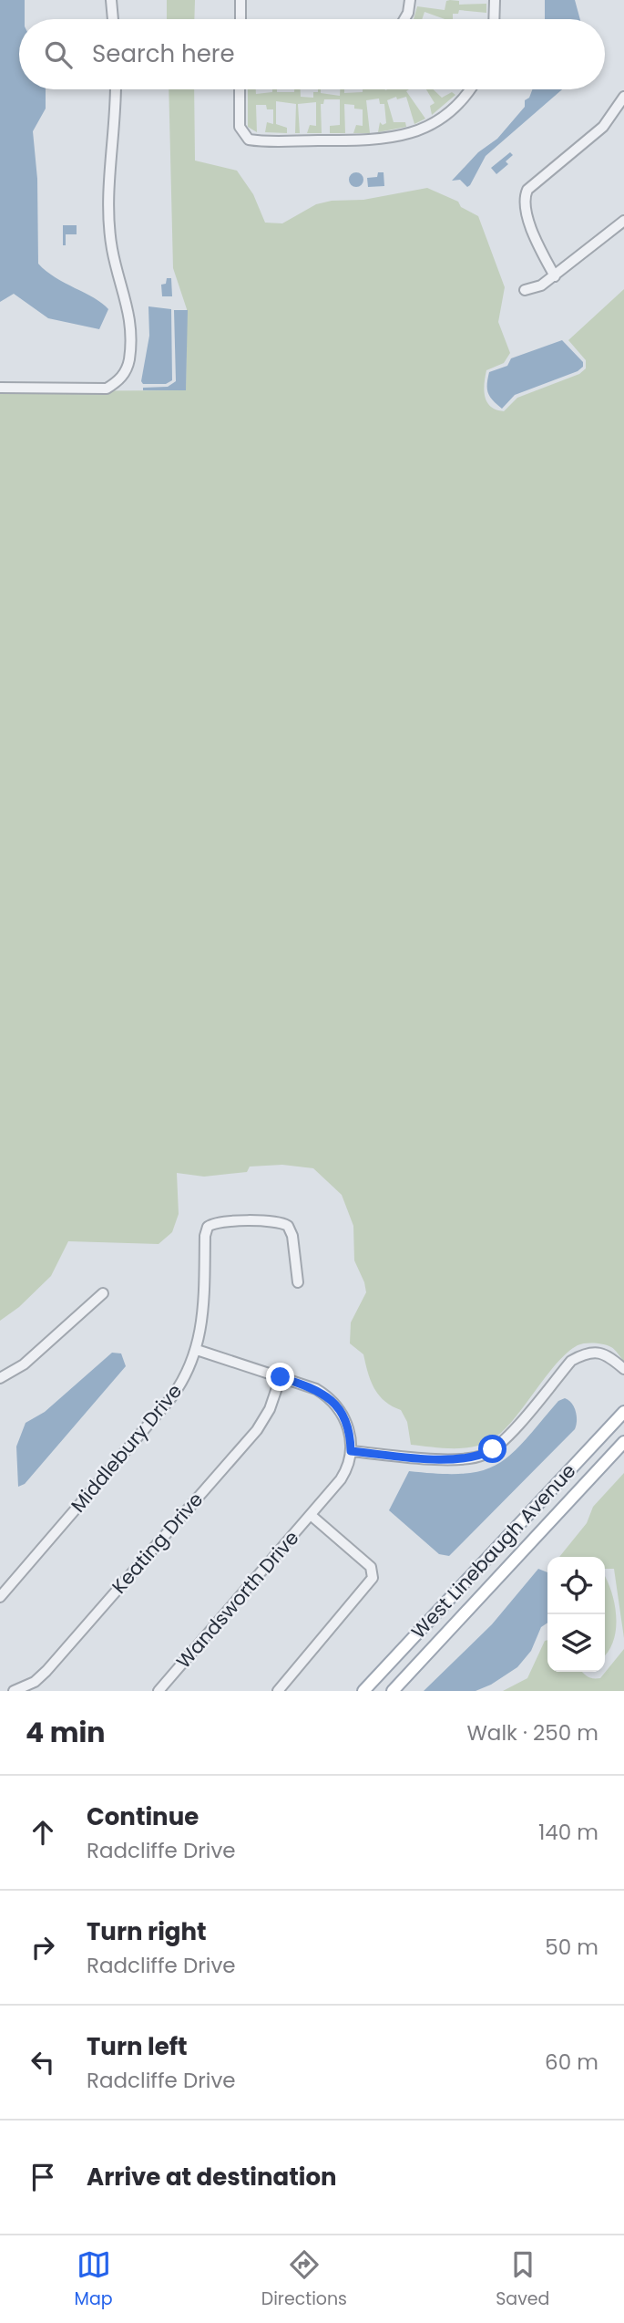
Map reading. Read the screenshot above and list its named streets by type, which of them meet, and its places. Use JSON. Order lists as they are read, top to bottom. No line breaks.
{"streets":{"main road":["West Linebaugh Avenue"],"street":["Middlebury Drive","Keating Drive","Wandsworth Drive"]},"page":{"search":"Search here","heading":["4 min","Walk · 250 m"],"list":[["Continue","Radcliffe Drive","140 m"],["Turn right","Radcliffe Drive","50 m"],["Turn left","Radcliffe Drive","60 m"],"Arrive at destination"],"nav":["Map","Directions","Saved"]}}
